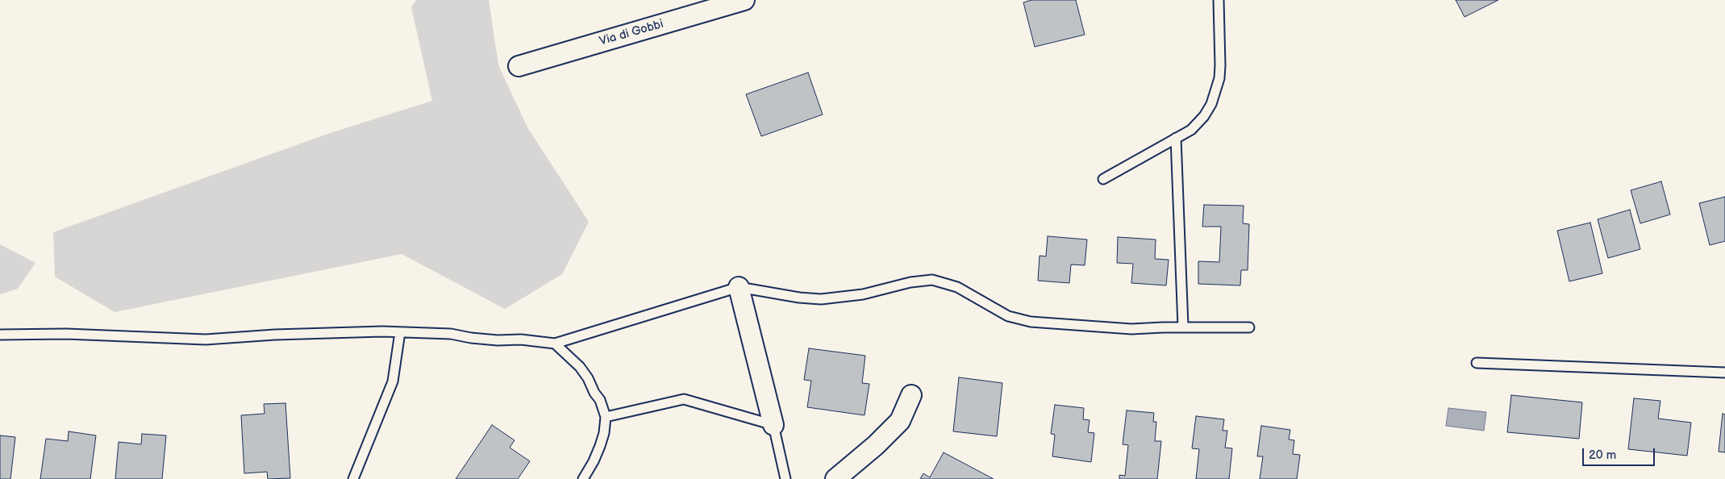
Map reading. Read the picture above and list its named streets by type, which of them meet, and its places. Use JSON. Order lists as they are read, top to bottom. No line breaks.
{"streets":{"street":["Via di Gobbi"]},"scale_bar":"20 m"}
